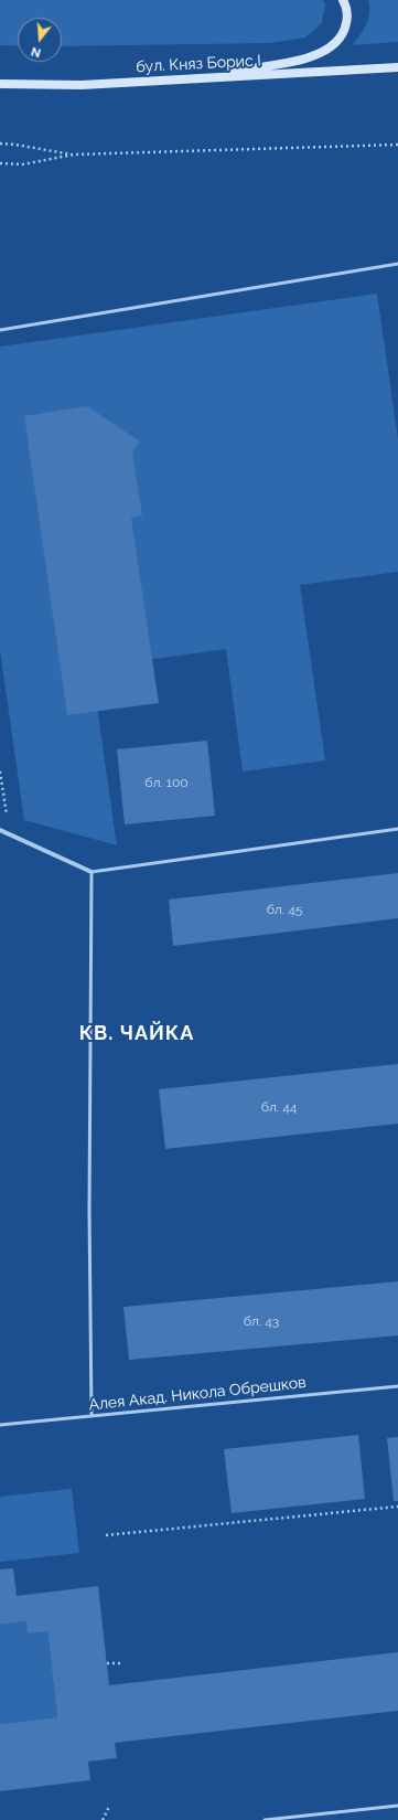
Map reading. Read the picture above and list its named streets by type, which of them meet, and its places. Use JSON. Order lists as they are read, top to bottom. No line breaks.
{"streets":{"main road":["бул. Княз Борис I"],"lane":["Алея Акад. Никола Обрешков"]},"districts":["КВ. ЧАЙКА"],"house_numbers":["бл. 100","бл. 45","бл. 44","бл. 43"],"north":"bottom"}
